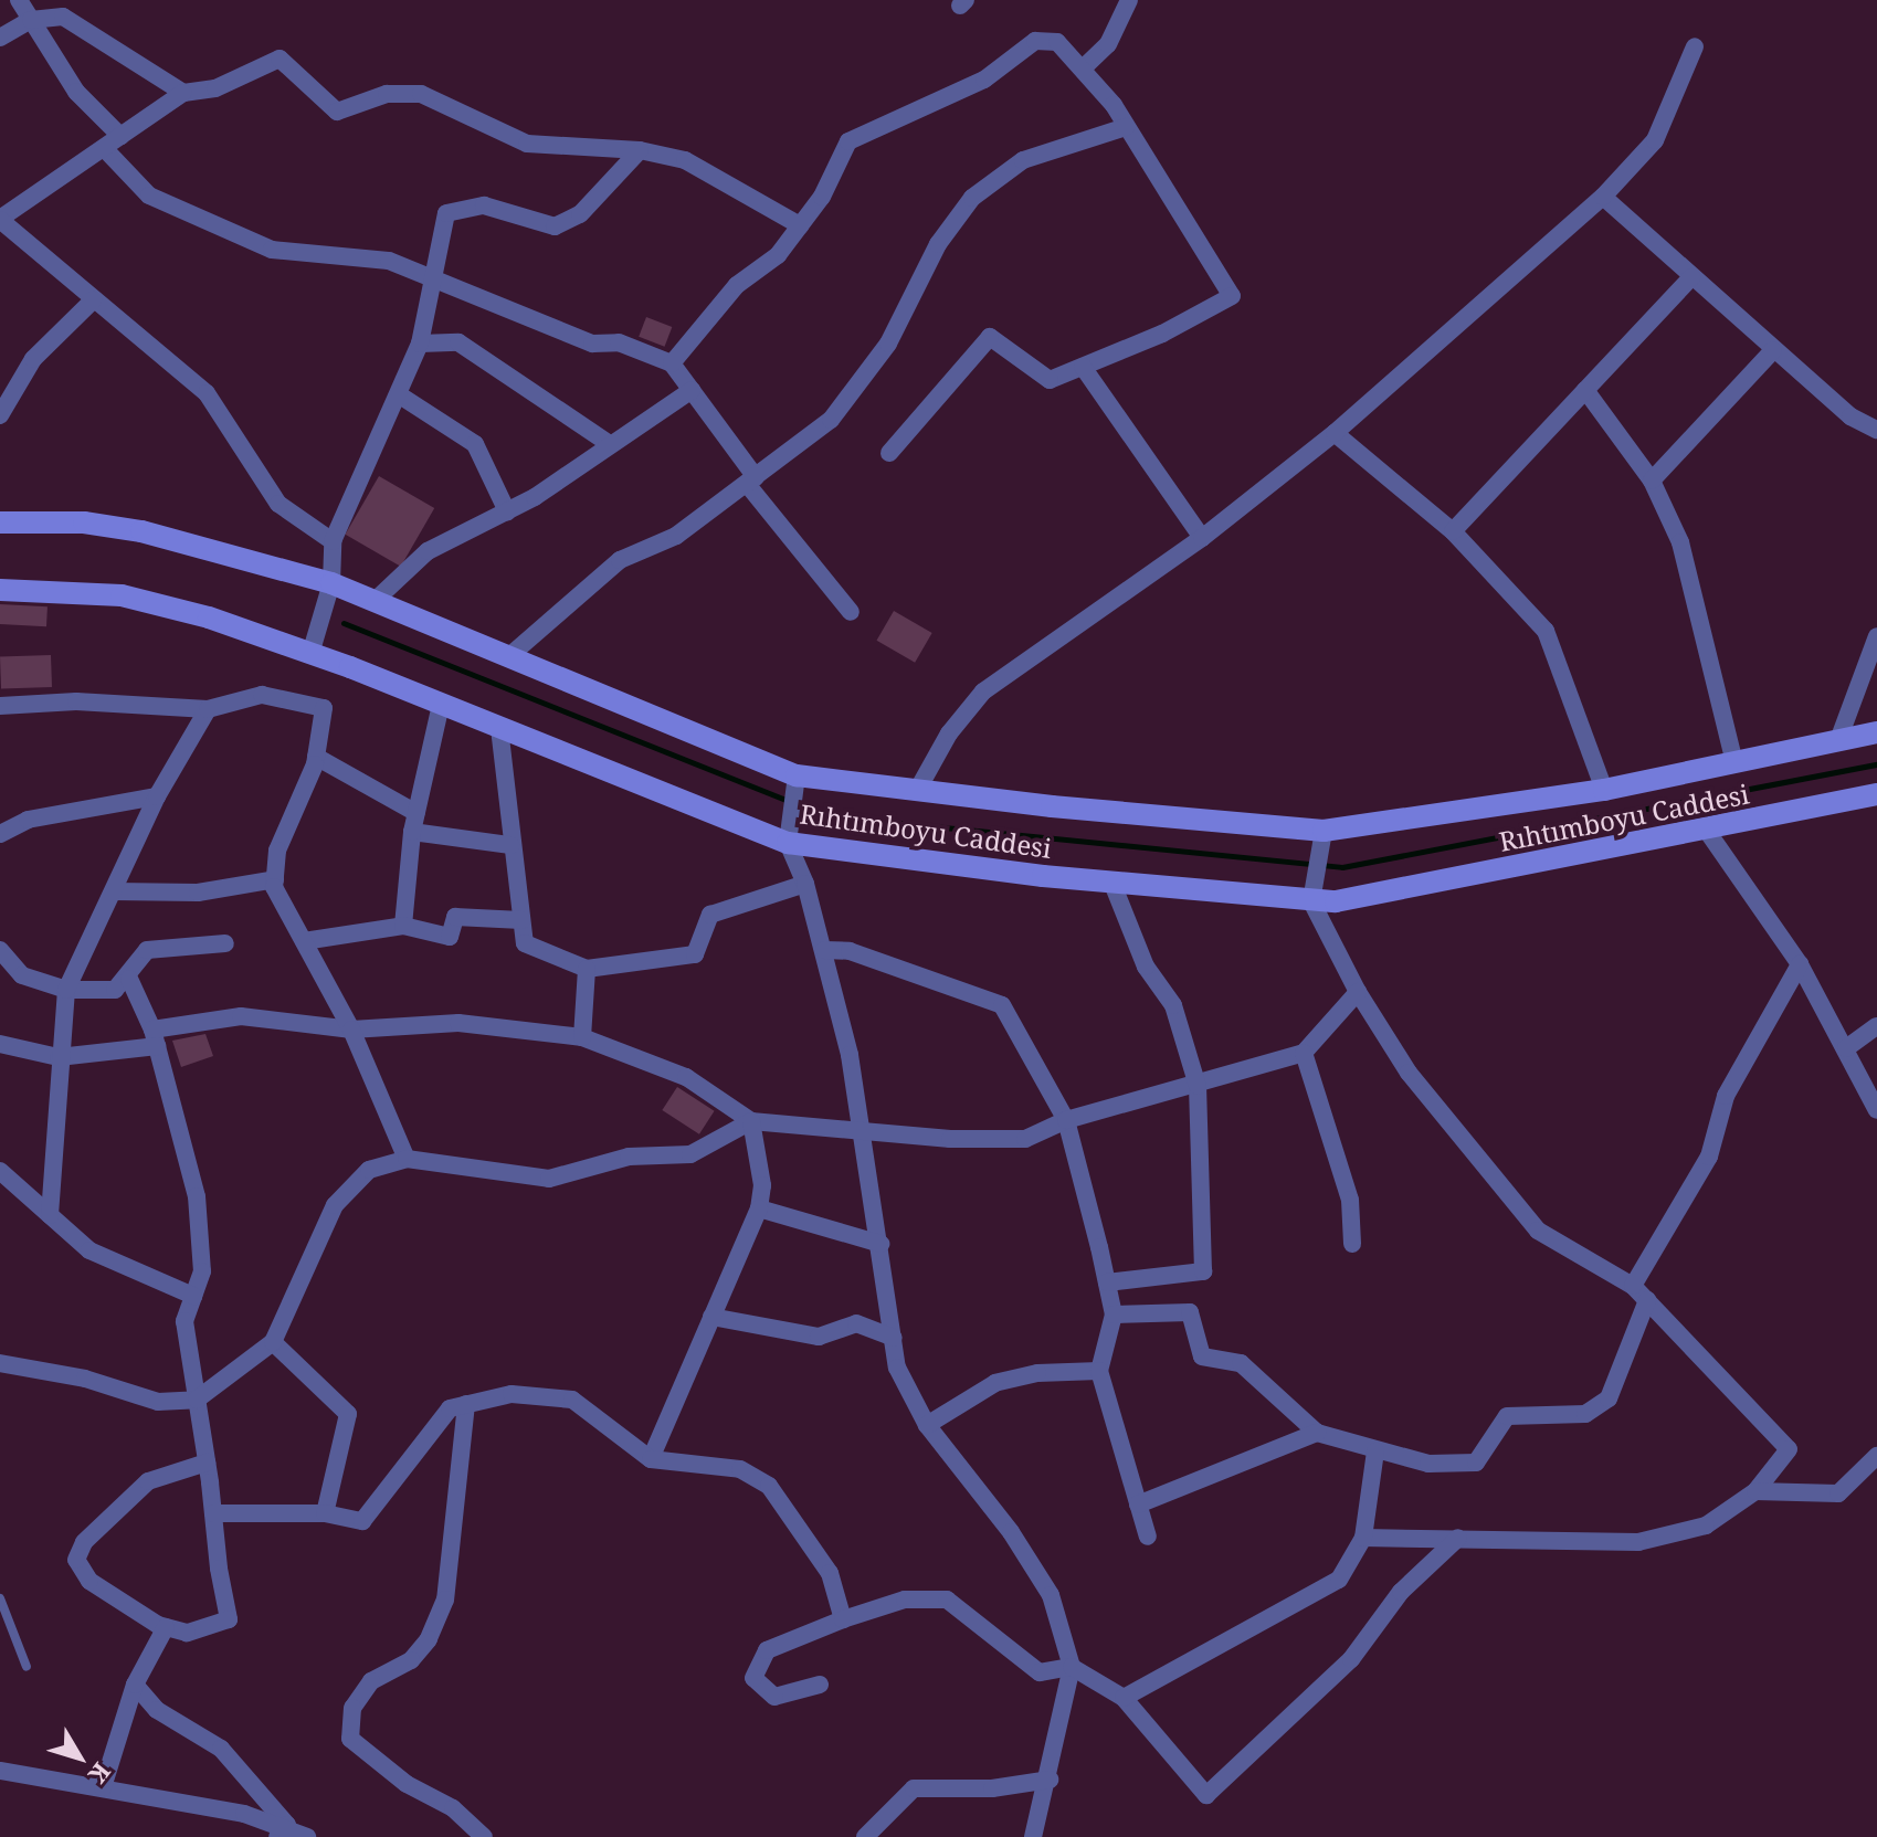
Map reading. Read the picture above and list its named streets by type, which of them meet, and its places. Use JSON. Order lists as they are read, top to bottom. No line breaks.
{"streets":{"street":["Rıhtımboyu Caddesi"]},"north":"bottom right"}
